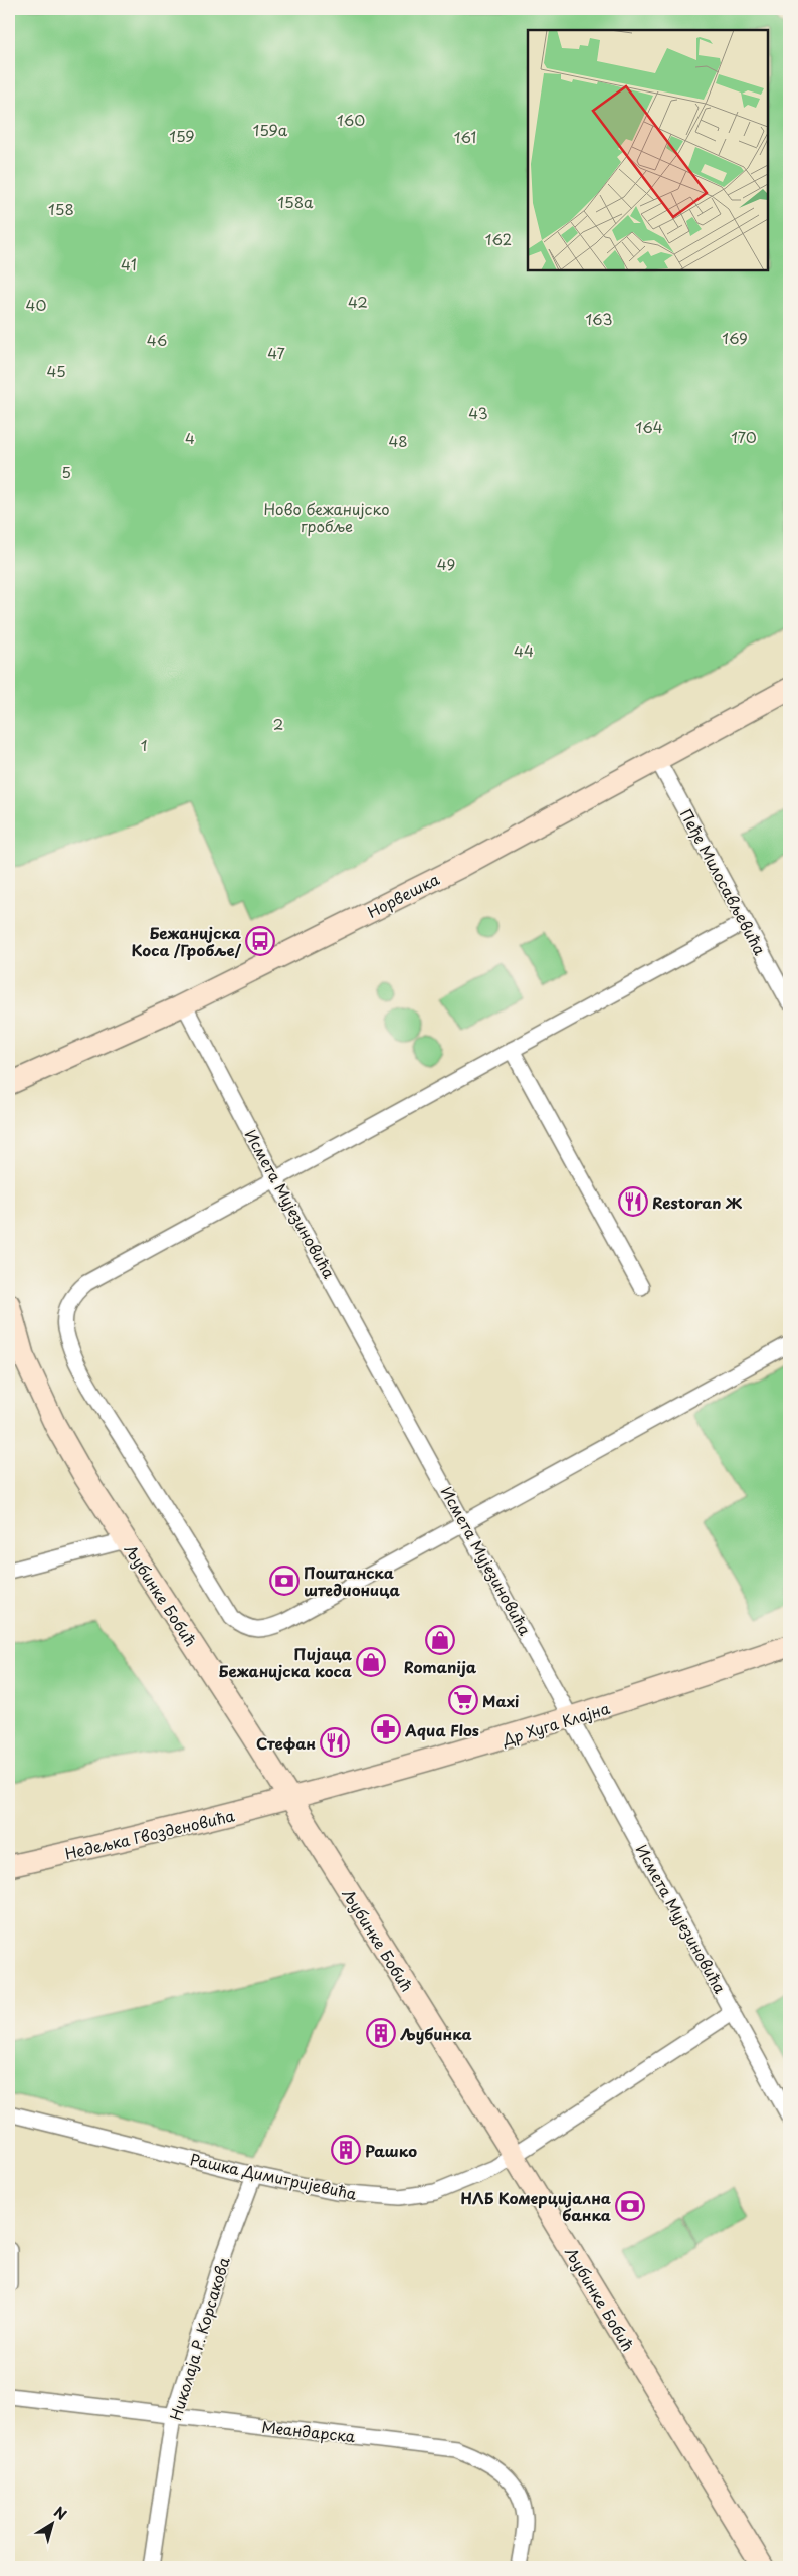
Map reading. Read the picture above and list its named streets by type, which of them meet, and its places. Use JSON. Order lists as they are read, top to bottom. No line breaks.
{"streets":{"main road":["Норвешка","Љубинке Бобић","Др Хуга Клајна","Недељка Гвозденовића"],"street":["Пеђе Милосављевића","Исмета Мујезиновића","Рашка Димитријевића","Николаја Р. Корсакова","Меандарска"]},"crossings":[["Пеђе Милосављевића","Норвешка"],["Норвешка","Исмета Мујезиновића"],["Исмета Мујезиновића","Др Хуга Клајна"],["Исмета Мујезиновића","Рашка Димитријевића"],["Љубинке Бобић","Др Хуга Клајна"],["Љубинке Бобић","Недељка Гвозденовића"],["Љубинке Бобић","Рашка Димитријевића"],["Др Хуга Клајна","Недељка Гвозденовића"],["Рашка Димитријевића","Николаја Р. Корсакова"],["Николаја Р. Корсакова","Меандарска"]],"parks":["160","159a","159","161","158a","158","162","41","42","40","163","169","46","47","45","43","164","170","4","48","5","Ново бежанијско гробље","49","44","2","1"],"places":{"bus stop":["Бежанијска Коса /Гробље/"],"restaurant":["Restoran Ж","Стефан"],"bank":["Поштанска штедионица","НЛБ Комерцијална банка"],"shop":["Romanija","Пијаца Бежанијска коса"],"supermarket":["Maxi"],"pharmacy":["Aqua Flos"],"building":["Љубинка","Рашко"]},"north":"top right"}
